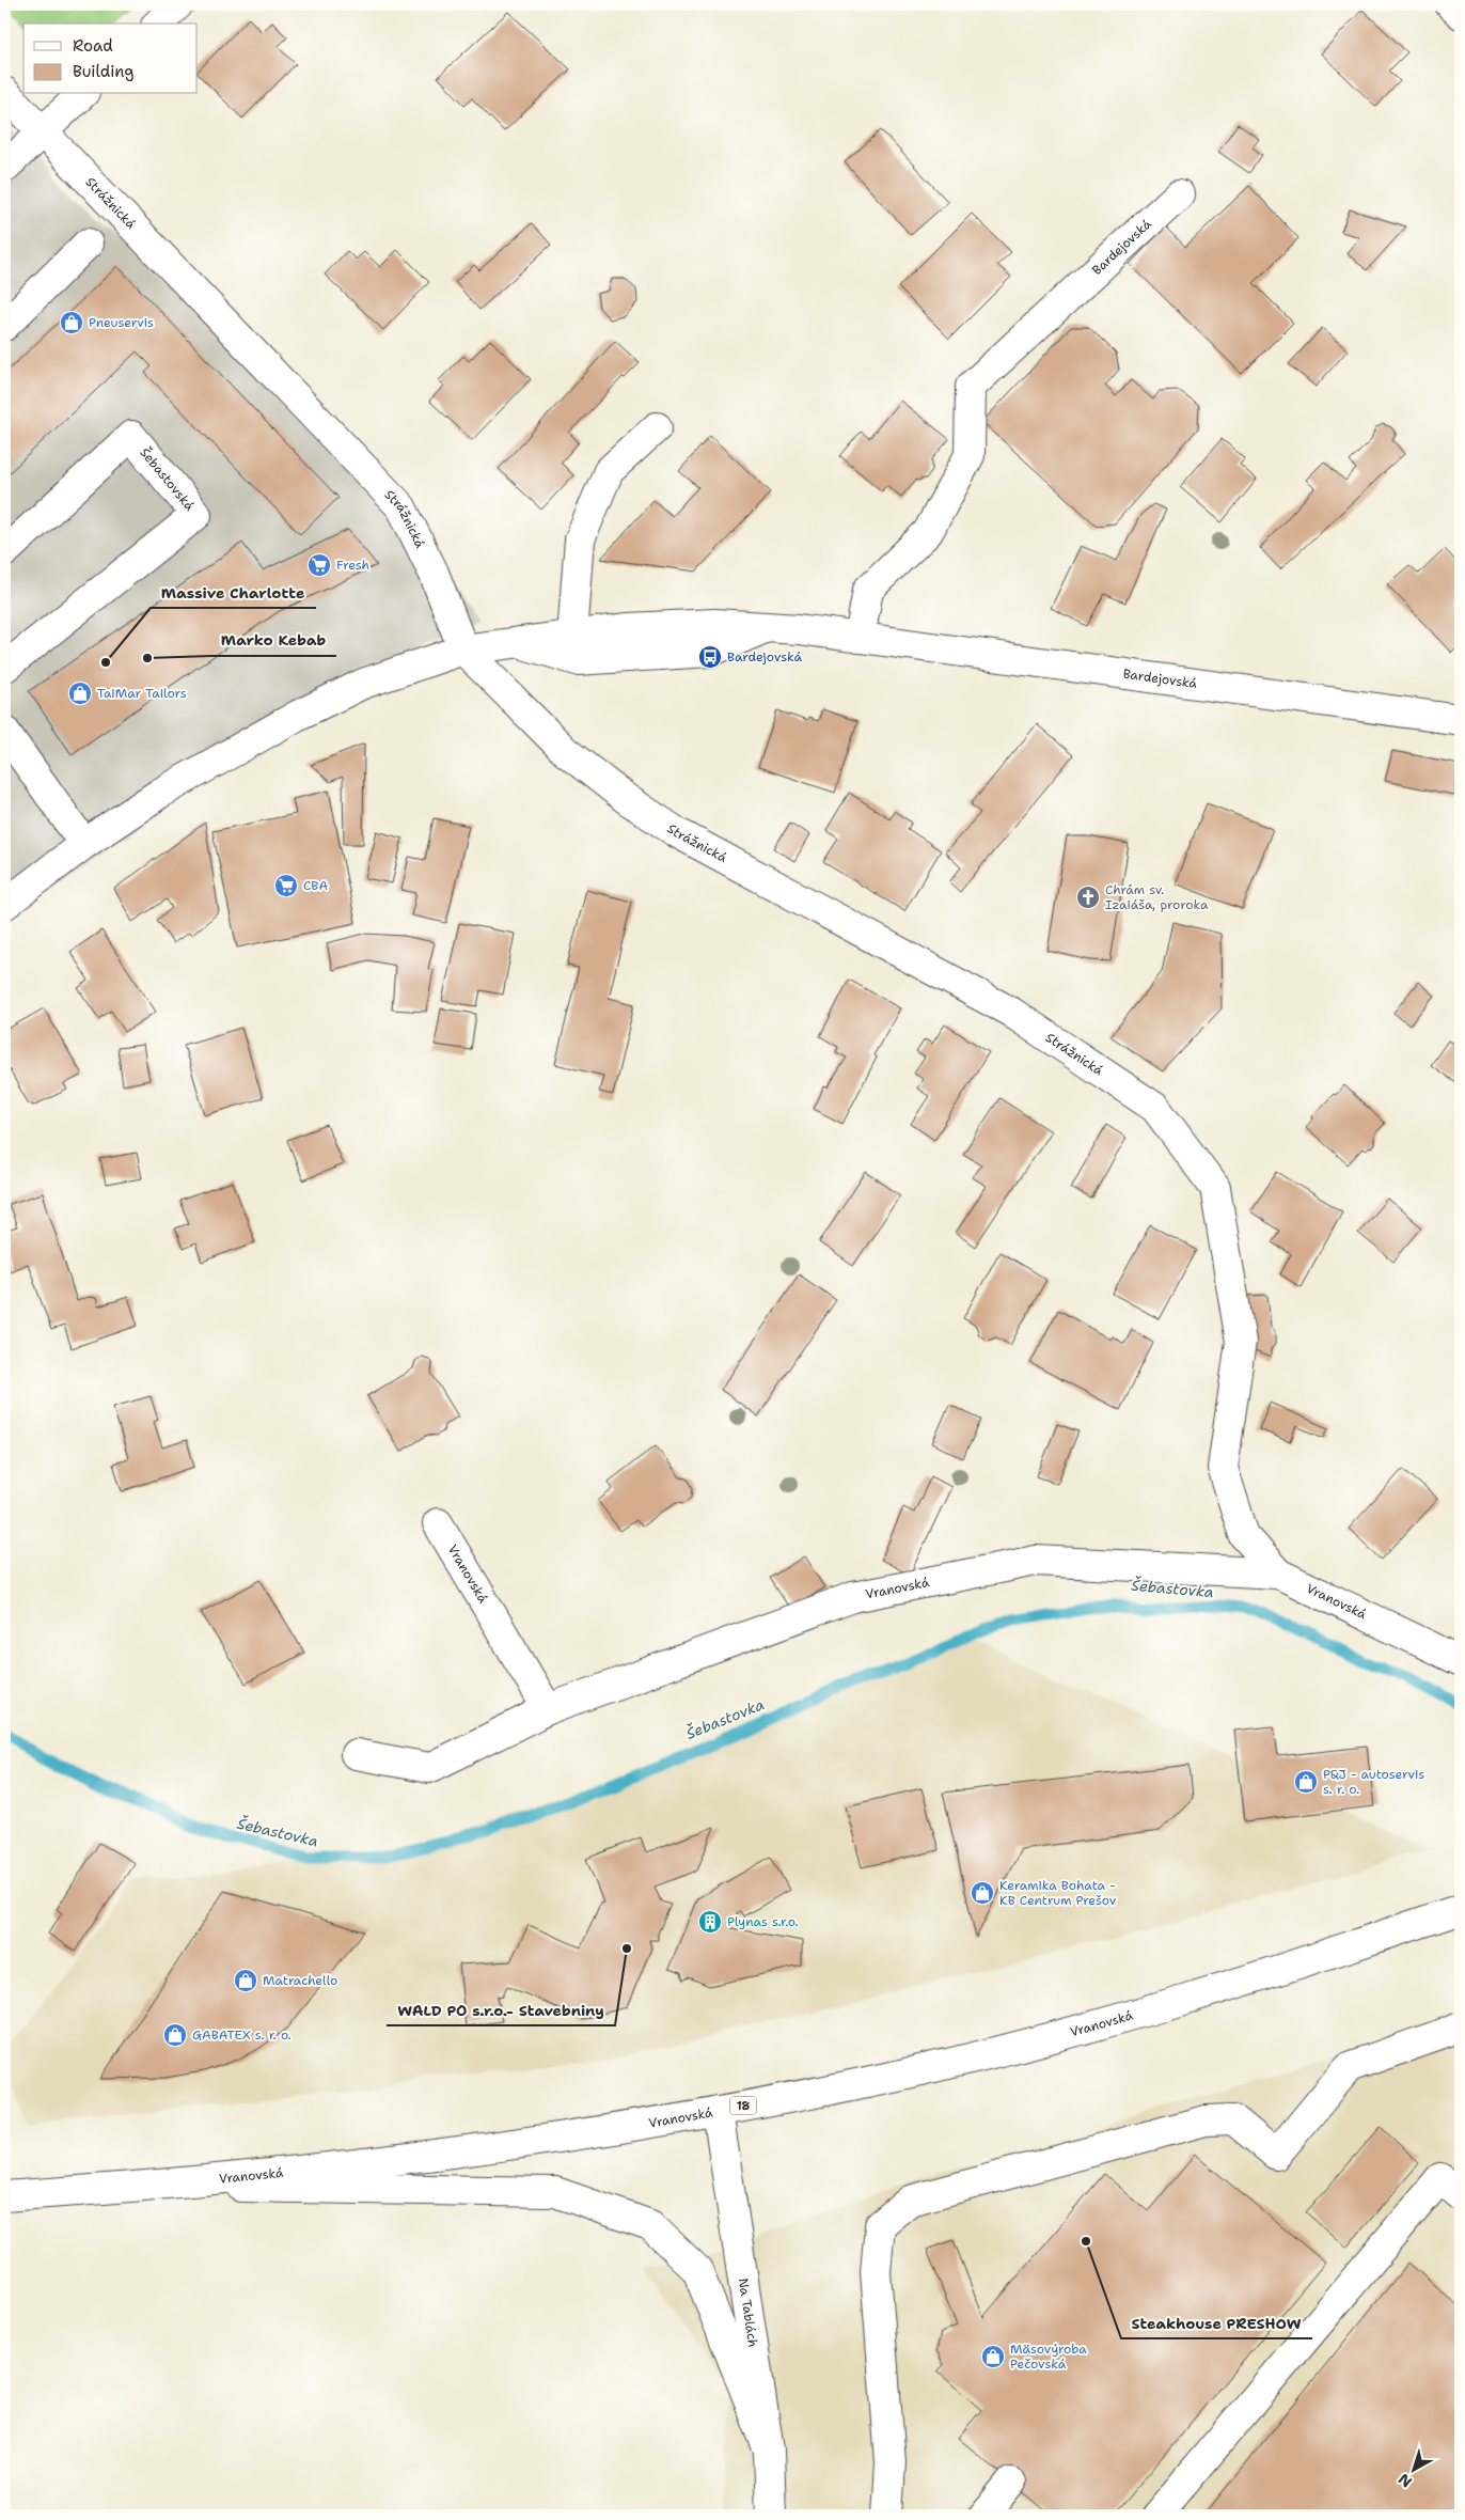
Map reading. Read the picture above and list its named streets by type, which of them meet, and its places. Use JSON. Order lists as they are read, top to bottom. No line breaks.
{"streets":{"street":["Strážnická","Bardejovská","Šebastovská","Vranovská","18","Na Tablách"]},"crossings":[["Strážnická","Bardejovská"],["Strážnická","Vranovská"],["Vranovská","Na Tablách"]],"water":["Šebastovka"],"places":{"shop":["Pneuservis","TaiMar Tailors","P&J - autoservis s. r. o.","Keramika Bohata - KB Centrum Prešov","Matrachello","GABATEX s. r. o.","Mäsovýroba Pečovská"],"supermarket":["Fresh","CBA"],"bus stop":["Bardejovská"],"other":["Marko Kebab","Massive Charlotte","WALD PO s.r.o.- Stavebniny","Steakhouse PRESHOW"],"church":["Chrám sv. Izaiáša, proroka"],"building":["Plynas s.r.o."]},"legend":["Road","Building"],"north":"bottom left"}
